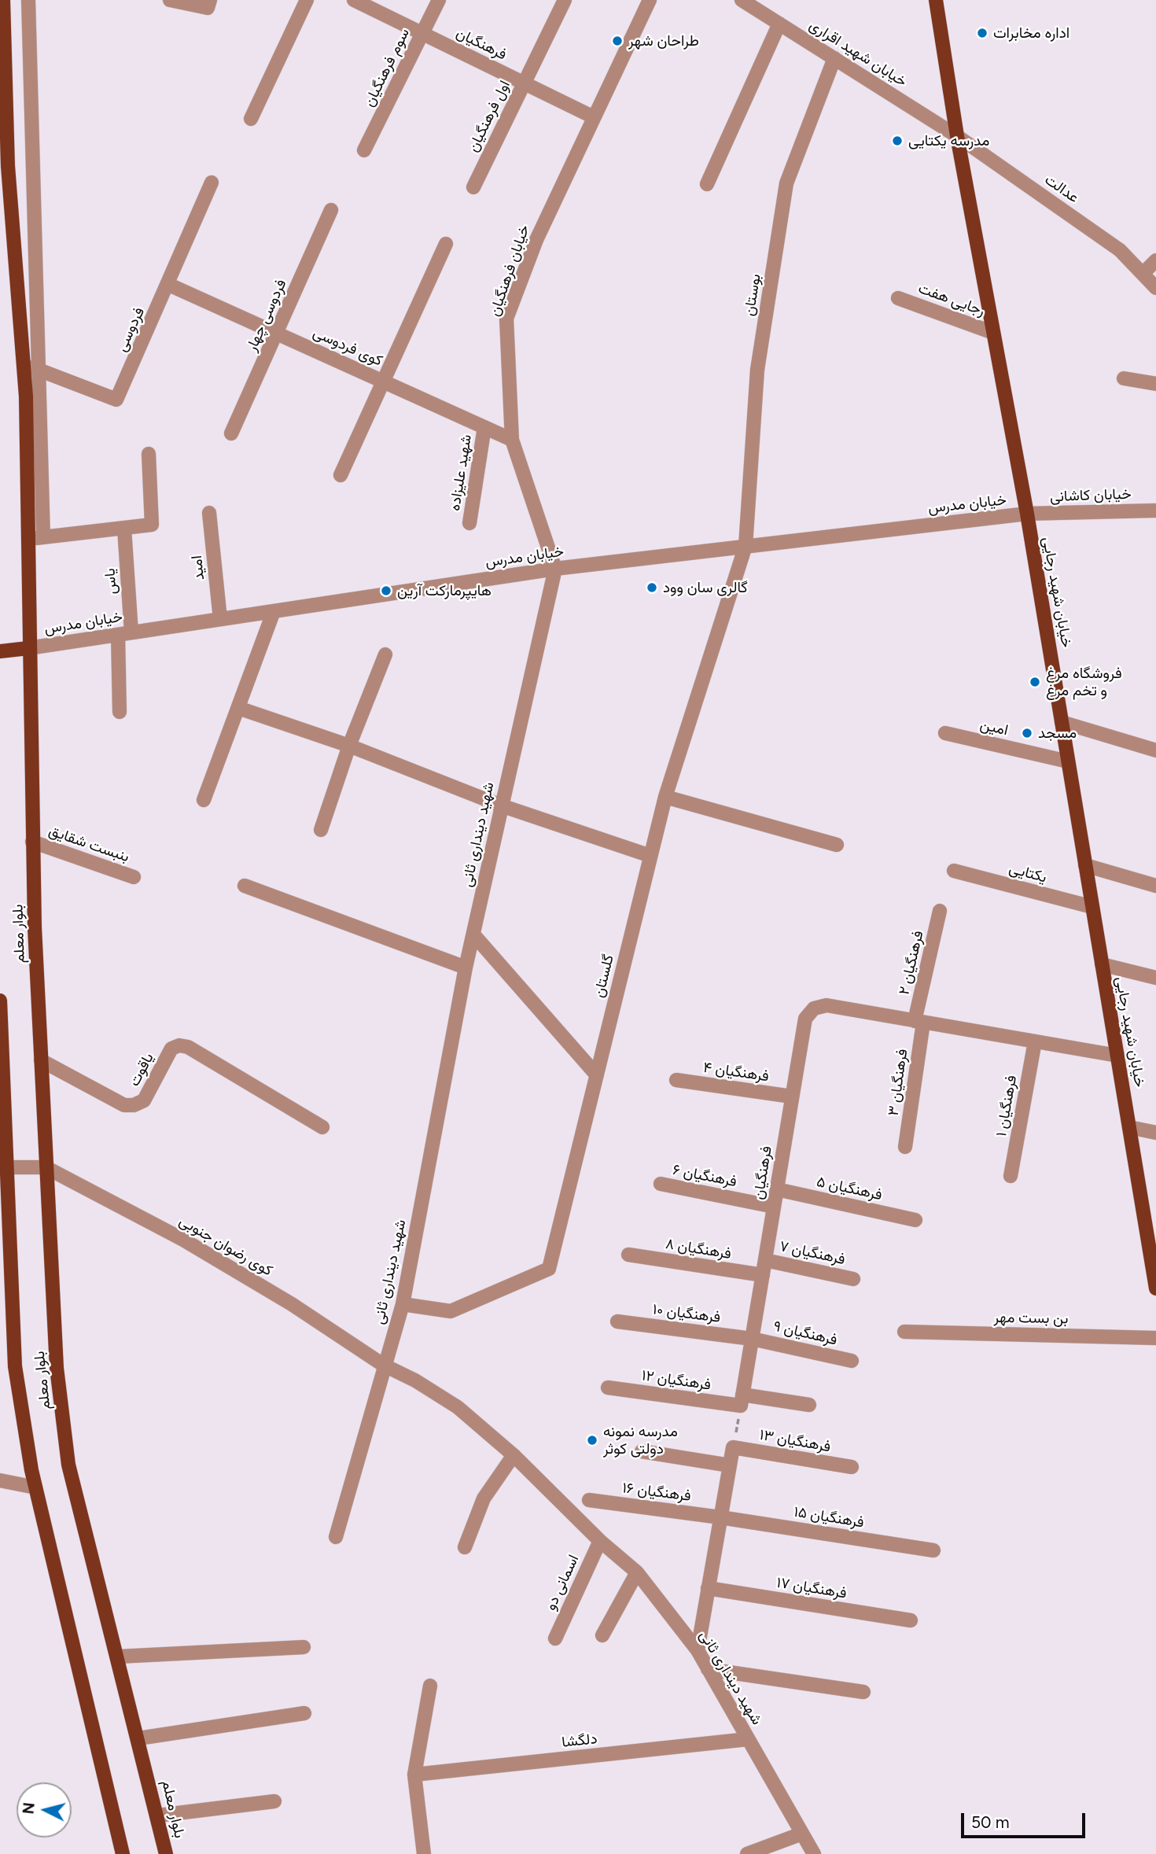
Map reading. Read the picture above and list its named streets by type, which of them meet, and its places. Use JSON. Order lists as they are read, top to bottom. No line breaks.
{"streets":{"main road":["خیابان شهید رجایی","بلوار معلم"],"street":["فرهنگیان","خیابان شهید اقراری","سوم فرهنگیان","اول فرهنگیان","عدالت","خیابان فرهنگیان","بوستان","رجایی هفت","فردوسی چهار","فردوسی","کوی فردوسی","شهید علیزاده","خیابان کاشانی","خیابان مدرس","امید","یاس","امین","شهید دینداری ثانی","بنبست شقایق","یکتایی","فرهنگیان ۲","گلستان","یاقوت","فرهنگیان ۴","فرهنگیان ۳","فرهنگیان ۱","فرهنگیان ۶","فرهنگیان ۵","کوی رضوان جنوبی","فرهنگیان ۸","فرهنگیان ۷","فرهنگیان ۱۰","بن بست مهر","فرهنگیان ۹","فرهنگیان ۱۲","فرهنگیان ۱۳","فرهنگیان ۱۶","فرهنگیان ۱۵","اسمانی دو","فرهنگیان ۱۷","دلگشا"]},"crossings":[["فرهنگیان","سوم فرهنگیان"],["فرهنگیان","اول فرهنگیان"],["فرهنگیان","خیابان فرهنگیان"],["فرهنگیان","خیابان شهید رجایی"],["فرهنگیان","فرهنگیان ۲"],["فرهنگیان","فرهنگیان ۴"],["فرهنگیان","فرهنگیان ۳"],["فرهنگیان","فرهنگیان ۱"],["فرهنگیان","فرهنگیان ۶"],["فرهنگیان","فرهنگیان ۵"],["فرهنگیان","فرهنگیان ۸"],["فرهنگیان","فرهنگیان ۷"],["فرهنگیان","فرهنگیان ۱۰"],["فرهنگیان","فرهنگیان ۹"],["فرهنگیان","فرهنگیان ۱۲"],["خیابان شهید اقراری","عدالت"],["خیابان شهید اقراری","بوستان"],["خیابان شهید اقراری","خیابان شهید رجایی"],["عدالت","خیابان شهید رجایی"],["خیابان فرهنگیان","کوی فردوسی"],["خیابان فرهنگیان","خیابان مدرس"],["خیابان فرهنگیان","شهید دینداری ثانی"],["بوستان","خیابان مدرس"],["بوستان","گلستان"],["رجایی هفت","خیابان شهید رجایی"],["فردوسی چهار","کوی فردوسی"],["فردوسی","کوی فردوسی"],["فردوسی","بلوار معلم"],["کوی فردوسی","شهید علیزاده"],["خیابان کاشانی","خیابان مدرس"],["خیابان کاشانی","خیابان شهید رجایی"],["خیابان مدرس","امید"],["خیابان مدرس","یاس"],["خیابان مدرس","خیابان شهید رجایی"],["خیابان مدرس","شهید دینداری ثانی"],["خیابان مدرس","بلوار معلم"],["خیابان مدرس","گلستان"],["خیابان شهید رجایی","امین"],["خیابان شهید رجایی","یکتایی"],["شهید دینداری ثانی","گلستان"],["شهید دینداری ثانی","کوی رضوان جنوبی"],["شهید دینداری ثانی","اسمانی دو"],["شهید دینداری ثانی","دلگشا"],["بنبست شقایق","بلوار معلم"],["بلوار معلم","یاقوت"],["بلوار معلم","کوی رضوان جنوبی"],["فرهنگیان ۲","فرهنگیان ۳"],["فرهنگیان ۱۰","فرهنگیان ۹"],["فرهنگیان ۱۶","فرهنگیان ۱۵"]],"places":["اداره مخابرات","طراحان شهر","مدرسه یکتایی","گالری سان وود","هایپرمارکت آرین","فروشگاه مرغ و تخم مرغ","مسجد","مدرسه نمونه دولتی کوثر"],"scale_bar":"50 m","north":"left"}
